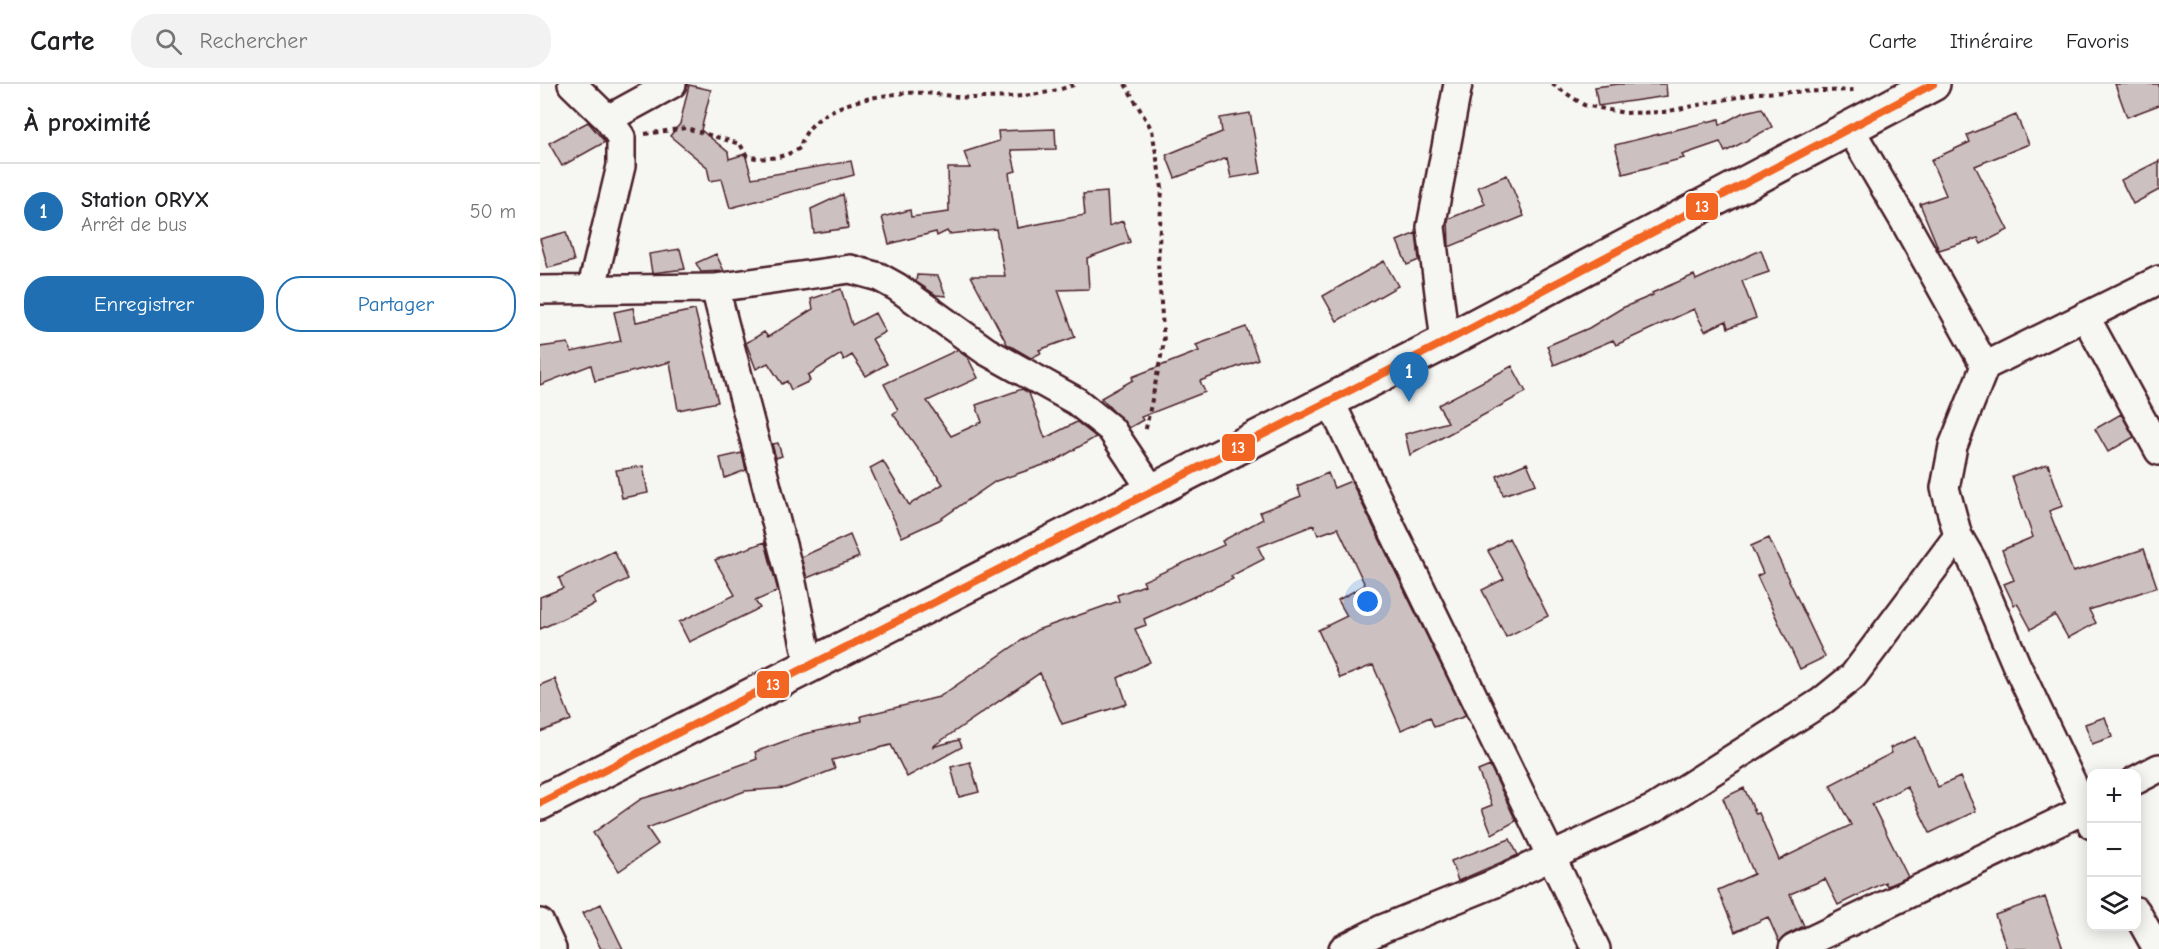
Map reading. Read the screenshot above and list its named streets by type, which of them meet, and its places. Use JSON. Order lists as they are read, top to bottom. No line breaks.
{"lines":["transit line 13"],"page":{"header":"Carte","search":"Rechercher","nav":["Carte","Itinéraire","Favoris"],"heading":"À proximité","list":[{"mark":"1","name":"Station ORYX","note":"Arrêt de bus","value":"50 m"}],"buttons":["Enregistrer","Partager"],"pins":"1","map_buttons":["+","−"]}}
